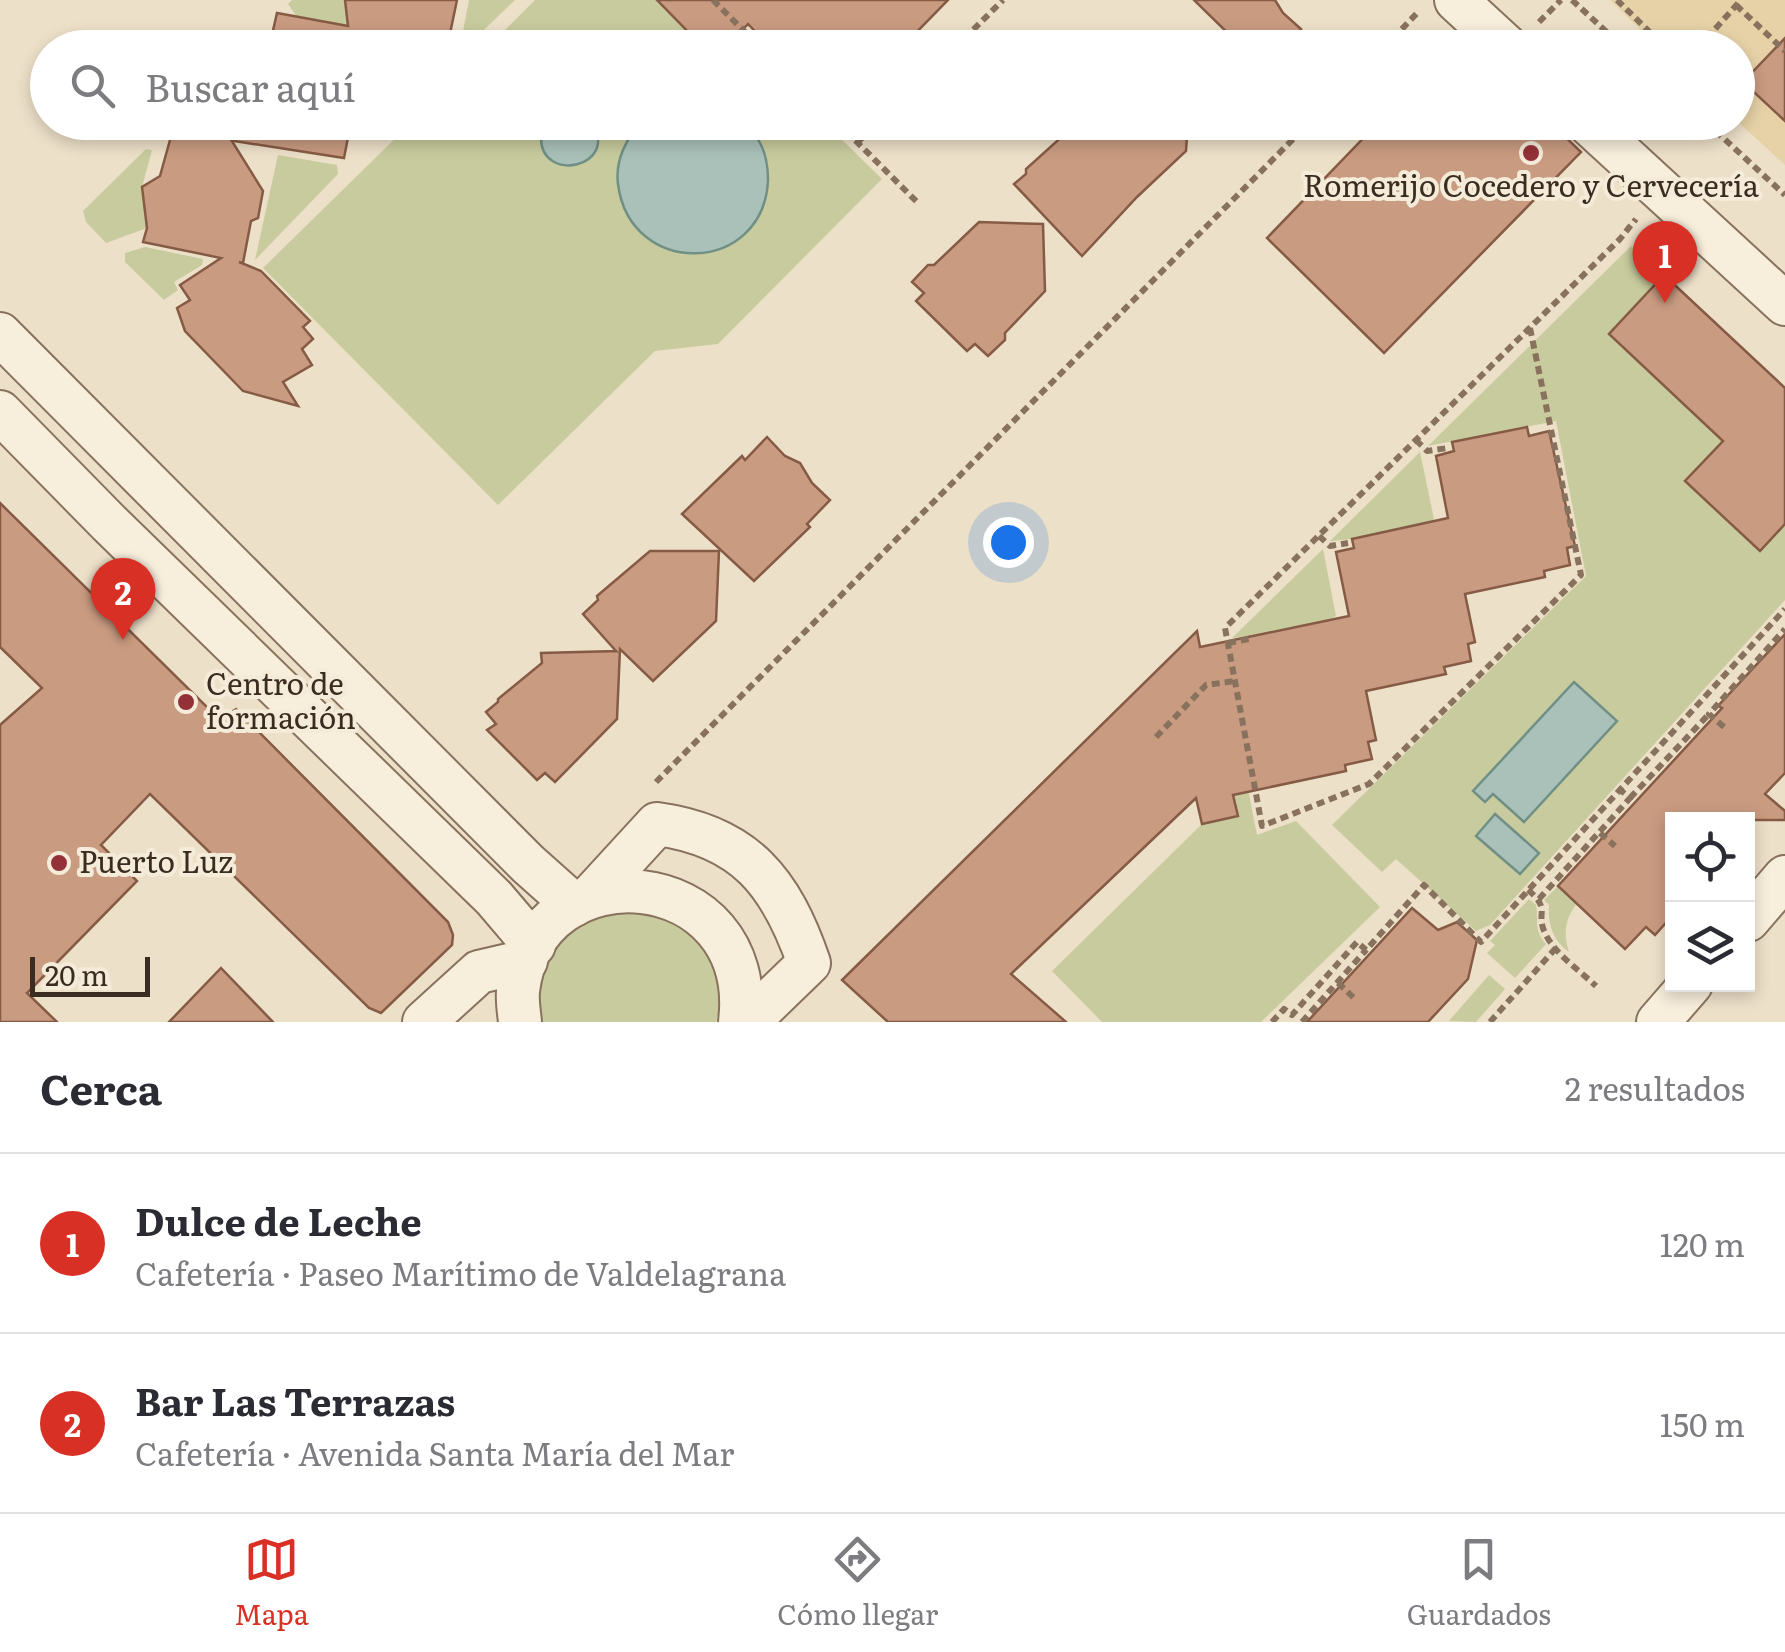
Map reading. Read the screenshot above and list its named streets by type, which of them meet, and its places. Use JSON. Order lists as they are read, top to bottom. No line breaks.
{"places":["Romerijo Cocedero y Cervecería","Centro de formación","Puerto Luz"],"scale_bar":"20 m","page":{"search":"Buscar aquí","pins":["1","2"],"scale":"20 m","heading":["Cerca","2 resultados"],"list":[{"mark":"1","name":"Dulce de Leche","note":"Cafetería · Paseo Marítimo de Valdelagrana","value":"120 m"},{"mark":"2","name":"Bar Las Terrazas","note":"Cafetería · Avenida Santa María del Mar","value":"150 m"}],"nav":["Mapa","Cómo llegar","Guardados"]}}
